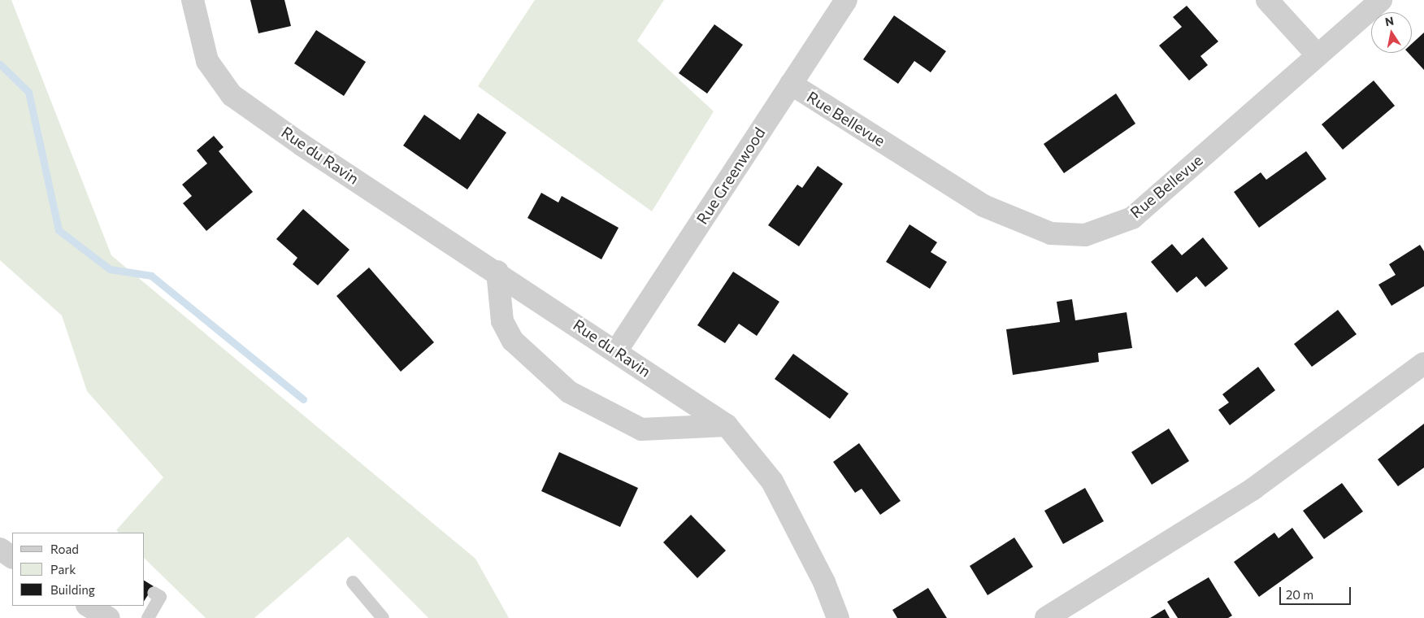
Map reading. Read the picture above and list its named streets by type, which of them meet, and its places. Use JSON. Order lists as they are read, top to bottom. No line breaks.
{"streets":{"street":["Rue Bellevue","Rue du Ravin","Rue Greenwood"]},"crossings":[["Rue Bellevue","Rue Greenwood"],["Rue du Ravin","Rue Greenwood"]],"legend":["Road","Park","Building"],"scale_bar":"20 m","north":"top"}
